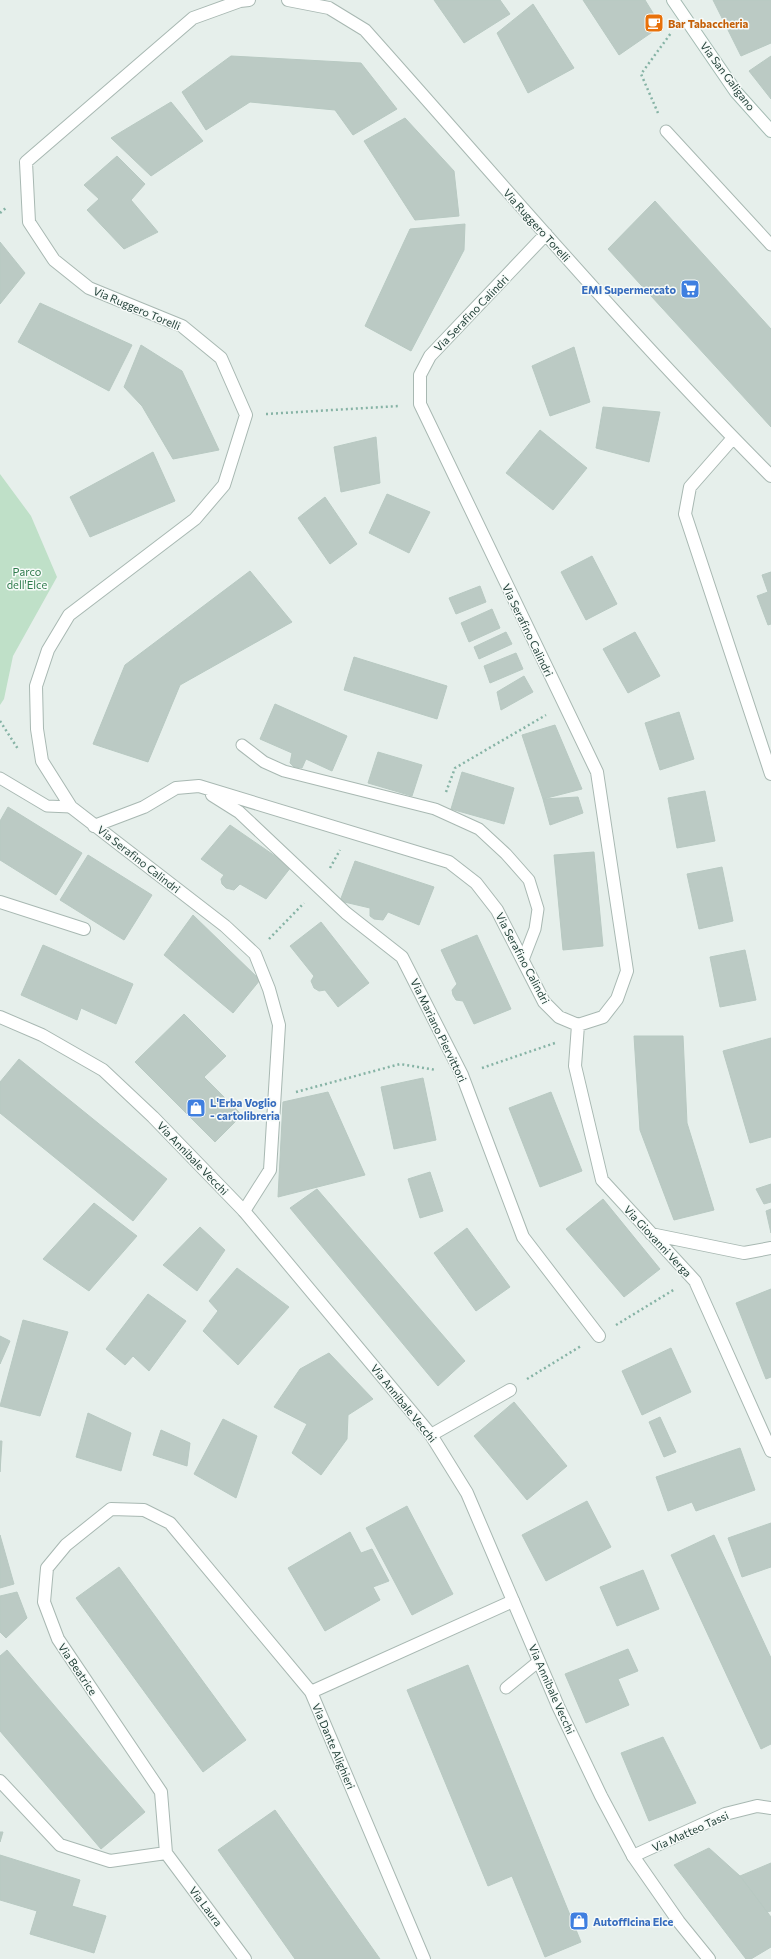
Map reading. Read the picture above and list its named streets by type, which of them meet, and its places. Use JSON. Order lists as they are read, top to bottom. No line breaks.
{"streets":{"street":["Via San Galigano","Via Ruggero Torelli","Via Serafino Calindri","Via Mariano Piervittori","Via Annibale Vecchi","Via Giovanni Verga","Via Beatrice","Via Dante Alighieri","Via Matteo Tassi","Via Laura"]},"crossings":[["Via Ruggero Torelli","Via Serafino Calindri"],["Via Serafino Calindri","Via Mariano Piervittori"],["Via Serafino Calindri","Via Annibale Vecchi"],["Via Serafino Calindri","Via Giovanni Verga"],["Via Annibale Vecchi","Via Dante Alighieri"],["Via Annibale Vecchi","Via Matteo Tassi"],["Via Beatrice","Via Dante Alighieri"],["Via Beatrice","Via Laura"]],"parks":["Parco dell'Elce"],"places":{"cafe":["Bar Tabaccheria"],"supermarket":["EMI Supermercato"],"shop":["L'Erba Voglio - cartolibreria","Autofficina Elce"]}}
